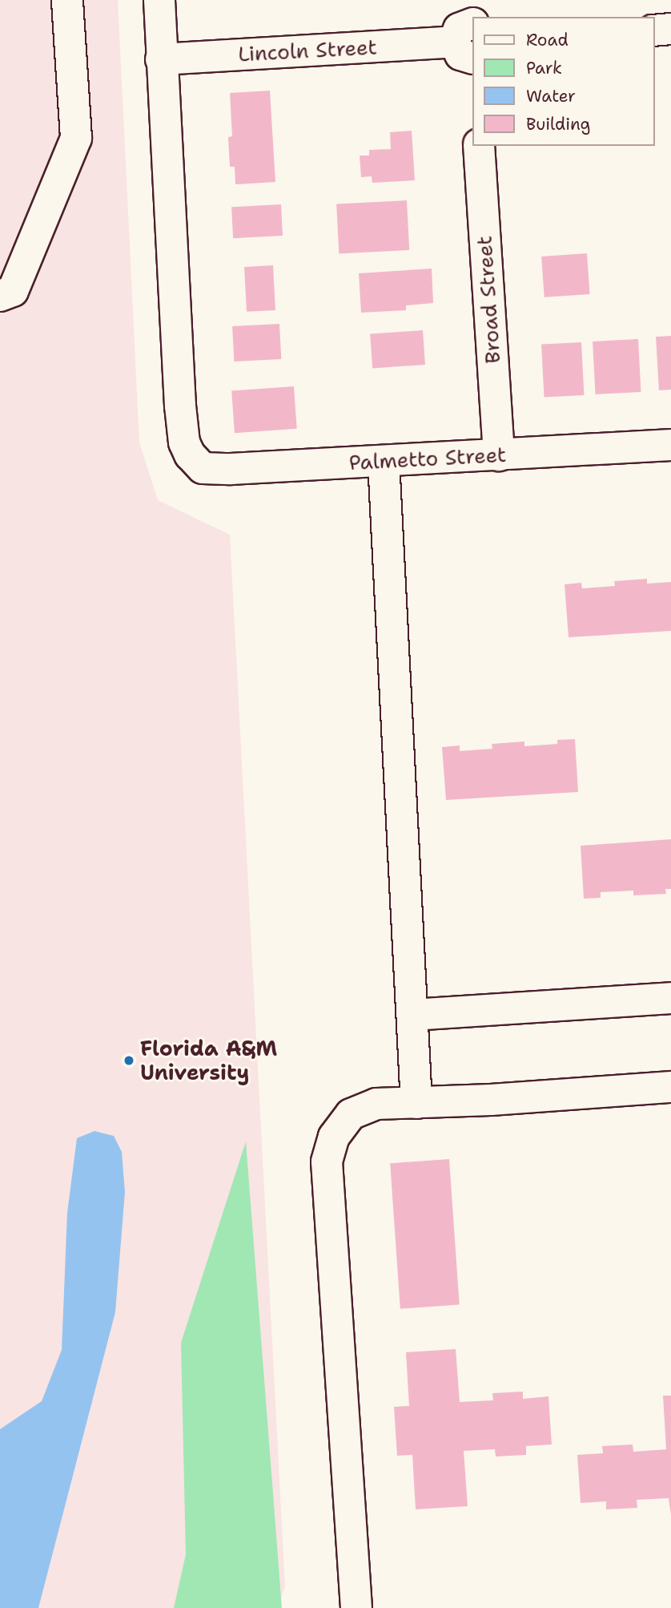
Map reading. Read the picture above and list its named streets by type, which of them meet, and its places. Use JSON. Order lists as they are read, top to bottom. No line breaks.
{"streets":{"street":["Lincoln Street","Broad Street","Palmetto Street"]},"crossings":[["Lincoln Street","Palmetto Street"],["Broad Street","Palmetto Street"]],"places":["Florida A&M University"],"legend":["Road","Park","Water","Building"]}
